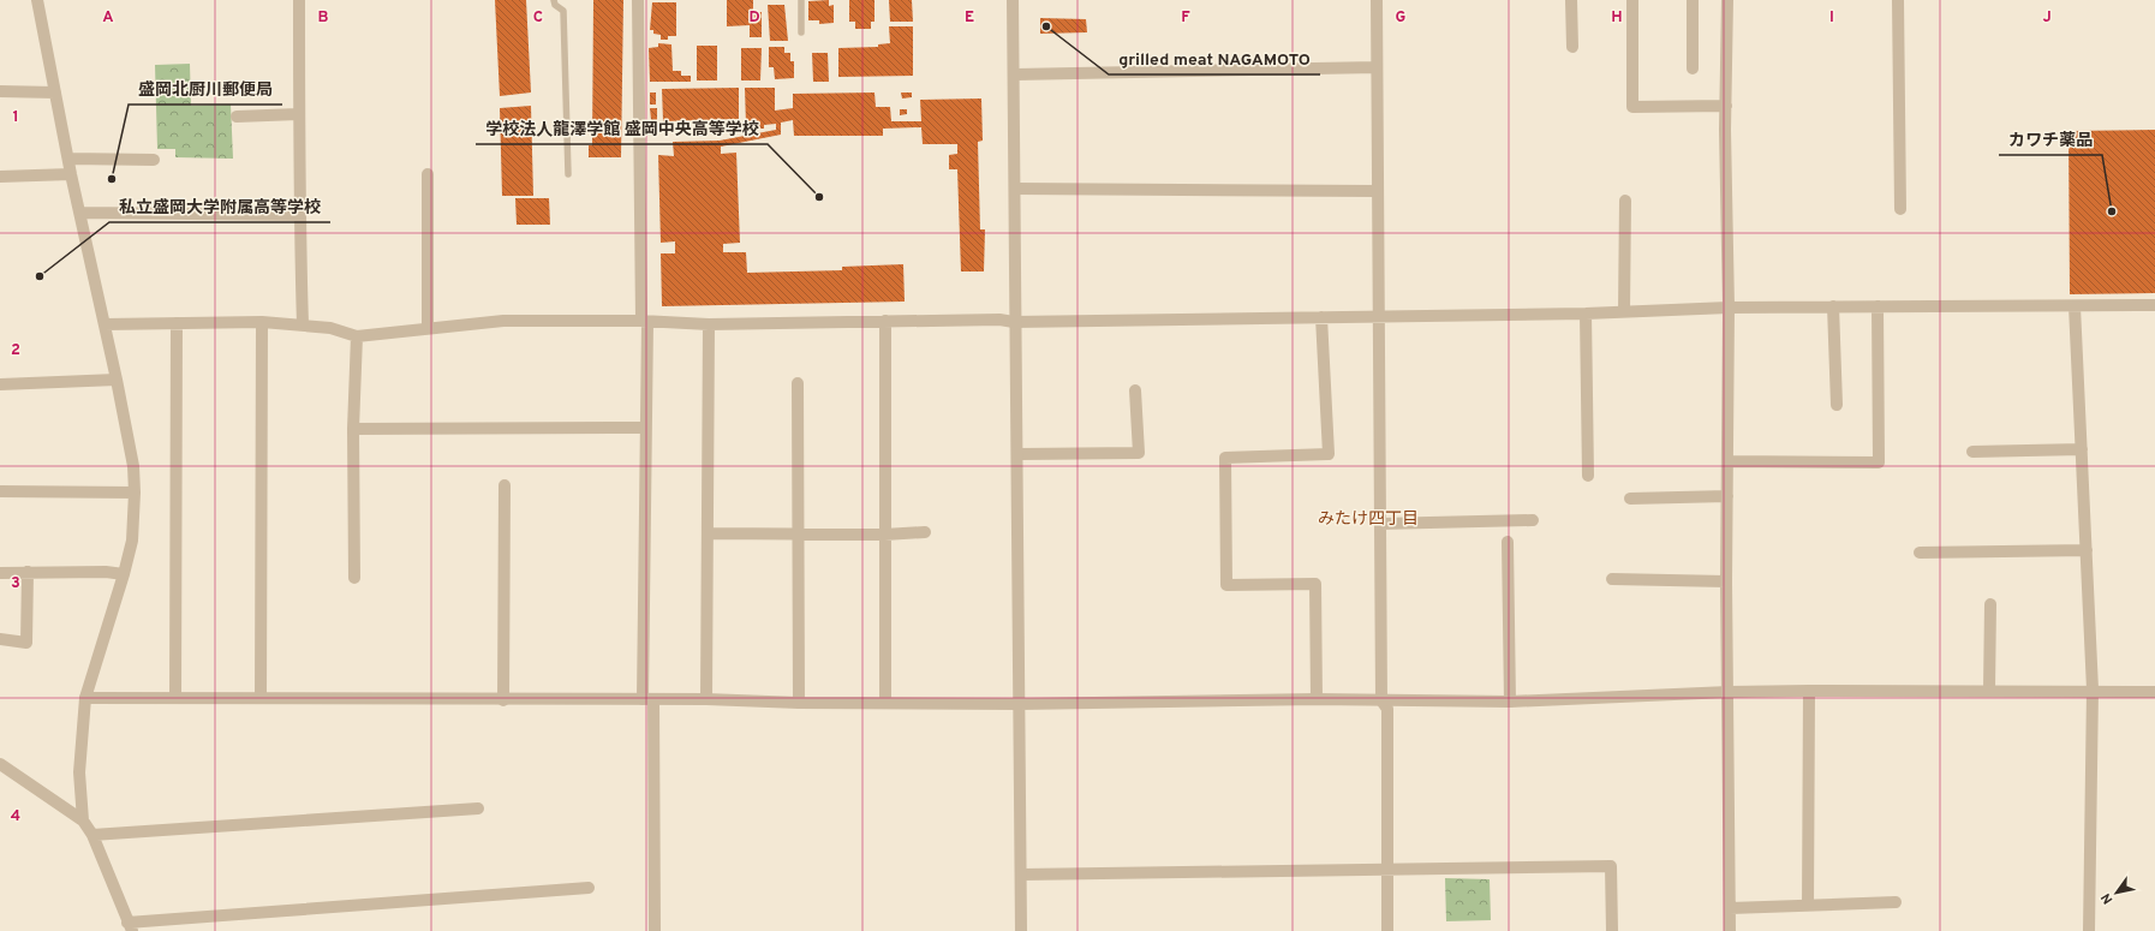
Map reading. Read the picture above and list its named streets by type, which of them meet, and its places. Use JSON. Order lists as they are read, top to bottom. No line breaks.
{"districts":["みたけ四丁目"],"places":["grilled meat NAGAMOTO","盛岡北厨川郵便局","学校法人龍澤学館 盛岡中央高等学校","カワチ薬品","私立盛岡大学附属高等学校"],"north":"bottom left","grid":{"columns":["A","B","C","D","E","F","G","H","I","J"],"rows":["1","2","3","4"]}}
